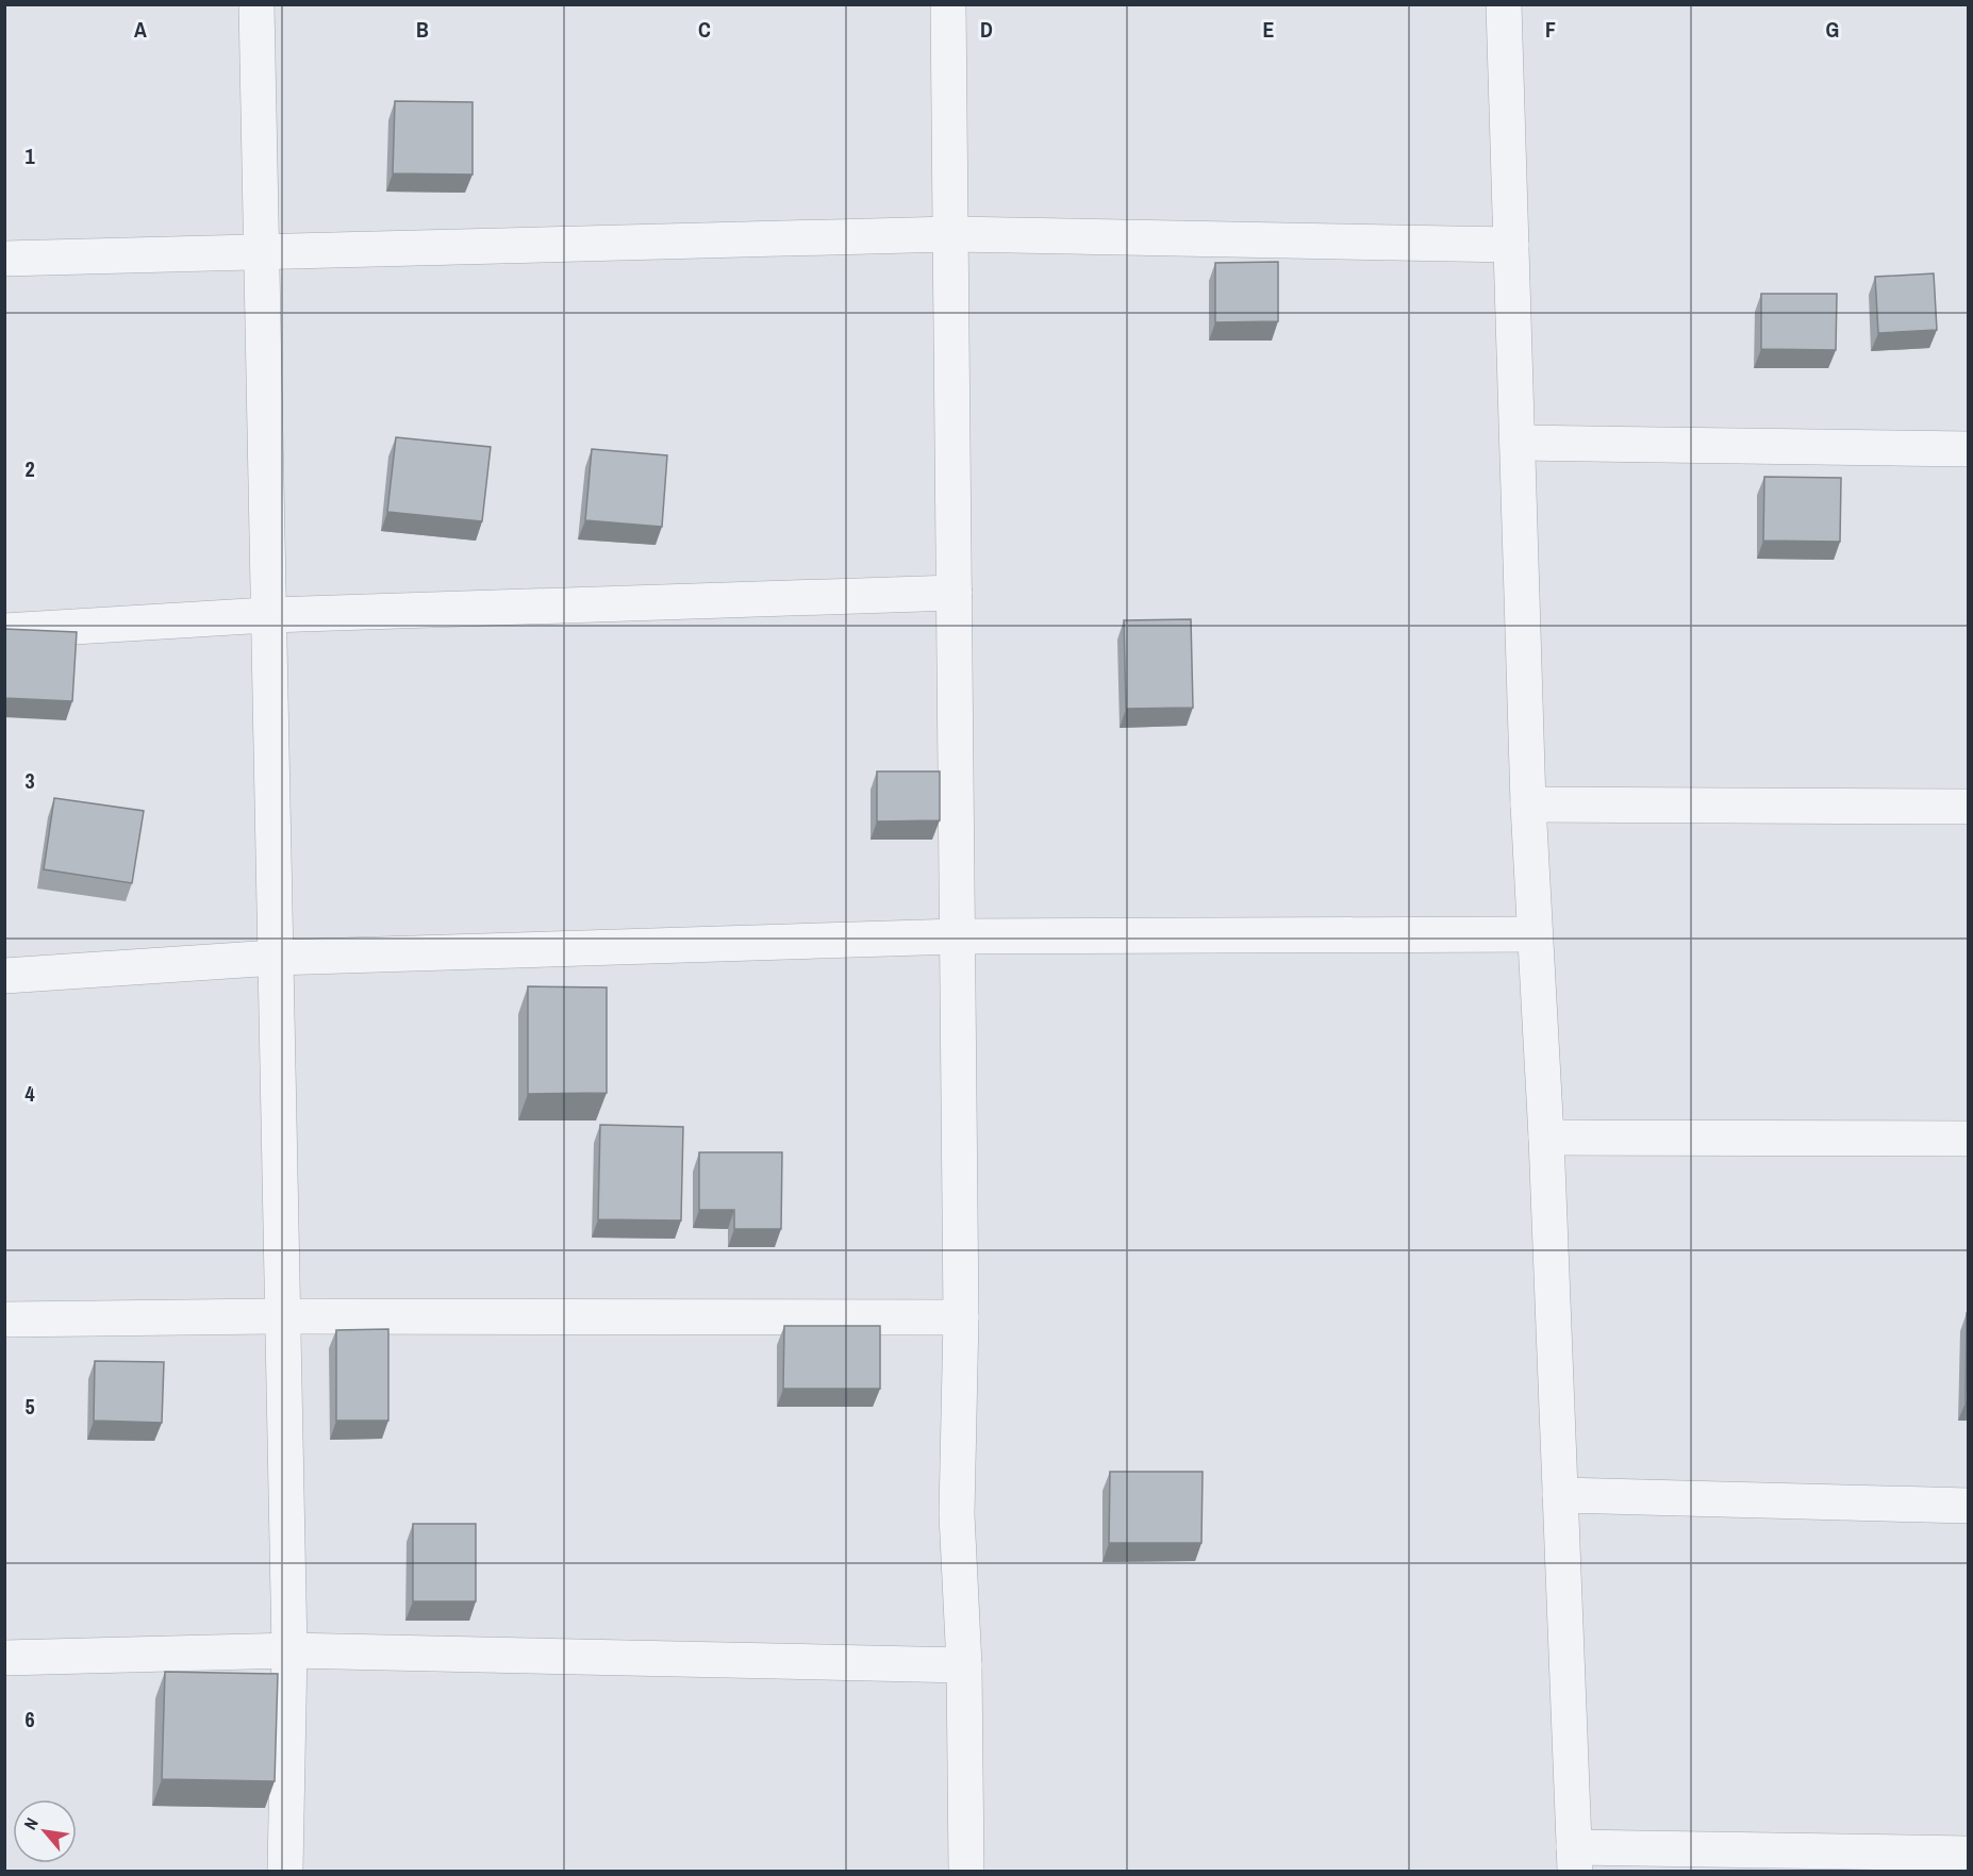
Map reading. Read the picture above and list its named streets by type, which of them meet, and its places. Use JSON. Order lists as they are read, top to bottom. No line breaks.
{"north":"top left","grid":{"columns":["A","B","C","D","E","F","G"],"rows":["1","2","3","4","5","6"]}}
